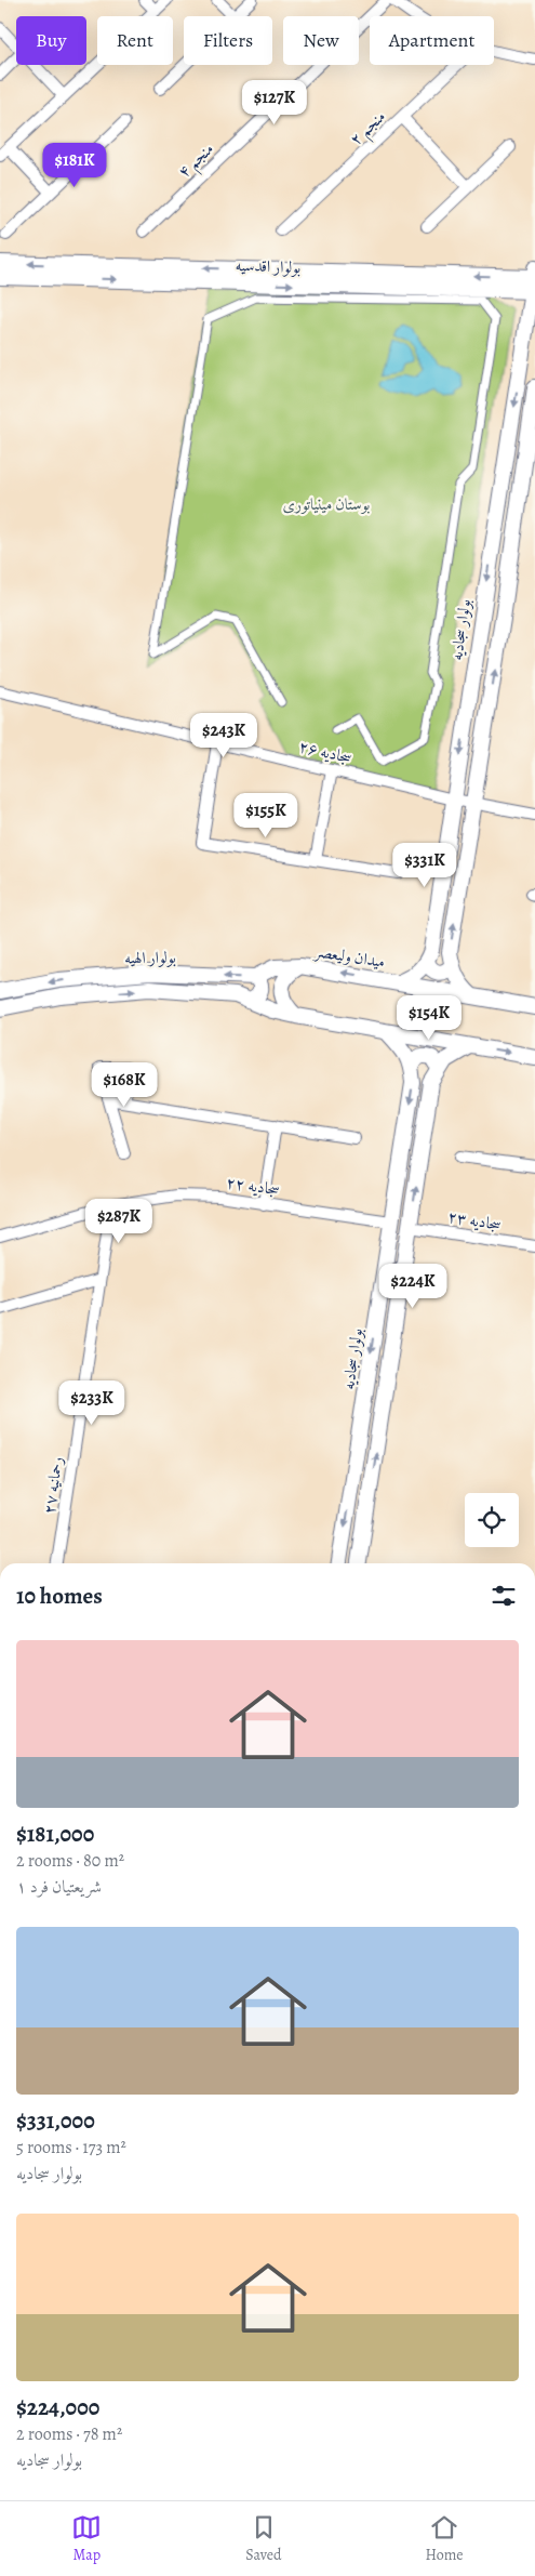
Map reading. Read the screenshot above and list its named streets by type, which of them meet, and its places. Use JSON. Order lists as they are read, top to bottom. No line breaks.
{"streets":{"main road":["بولوار اقدسیه","بولوار سجادیه","میدان ولیعصر","بولوار الهیه"],"street":["منجم ۲","منجم ۴","سجادیه ۲۶","سجادیه ۲۲","سجادیه ۲۳","رحمانیه ۲۷"]},"crossings":[["بولوار اقدسیه","بولوار سجادیه"],["بولوار سجادیه","سجادیه ۲۶"],["بولوار سجادیه","سجادیه ۲۲"],["میدان ولیعصر","بولوار الهیه"],["سجادیه ۲۲","رحمانیه ۲۷"]],"parks":["بوستان مینیاتوری"],"page":{"chip":["Buy","Rent","Filters","New","Apartment"],"price":["$127K","$181K","$243K","$155K","$331K","$154K","$168K","$287K","$224K","$233K"],"heading":"10 homes","list":[{"name":"$181,000","note":"2 rooms · 80 m² · شریعتیان فرد ۱"},{"name":"$331,000","note":"5 rooms · 173 m² · بولوار سجادیه"},{"name":"$224,000","note":"2 rooms · 78 m² · بولوار سجادیه"}],"tabs":["Map","Saved","Home"]}}
